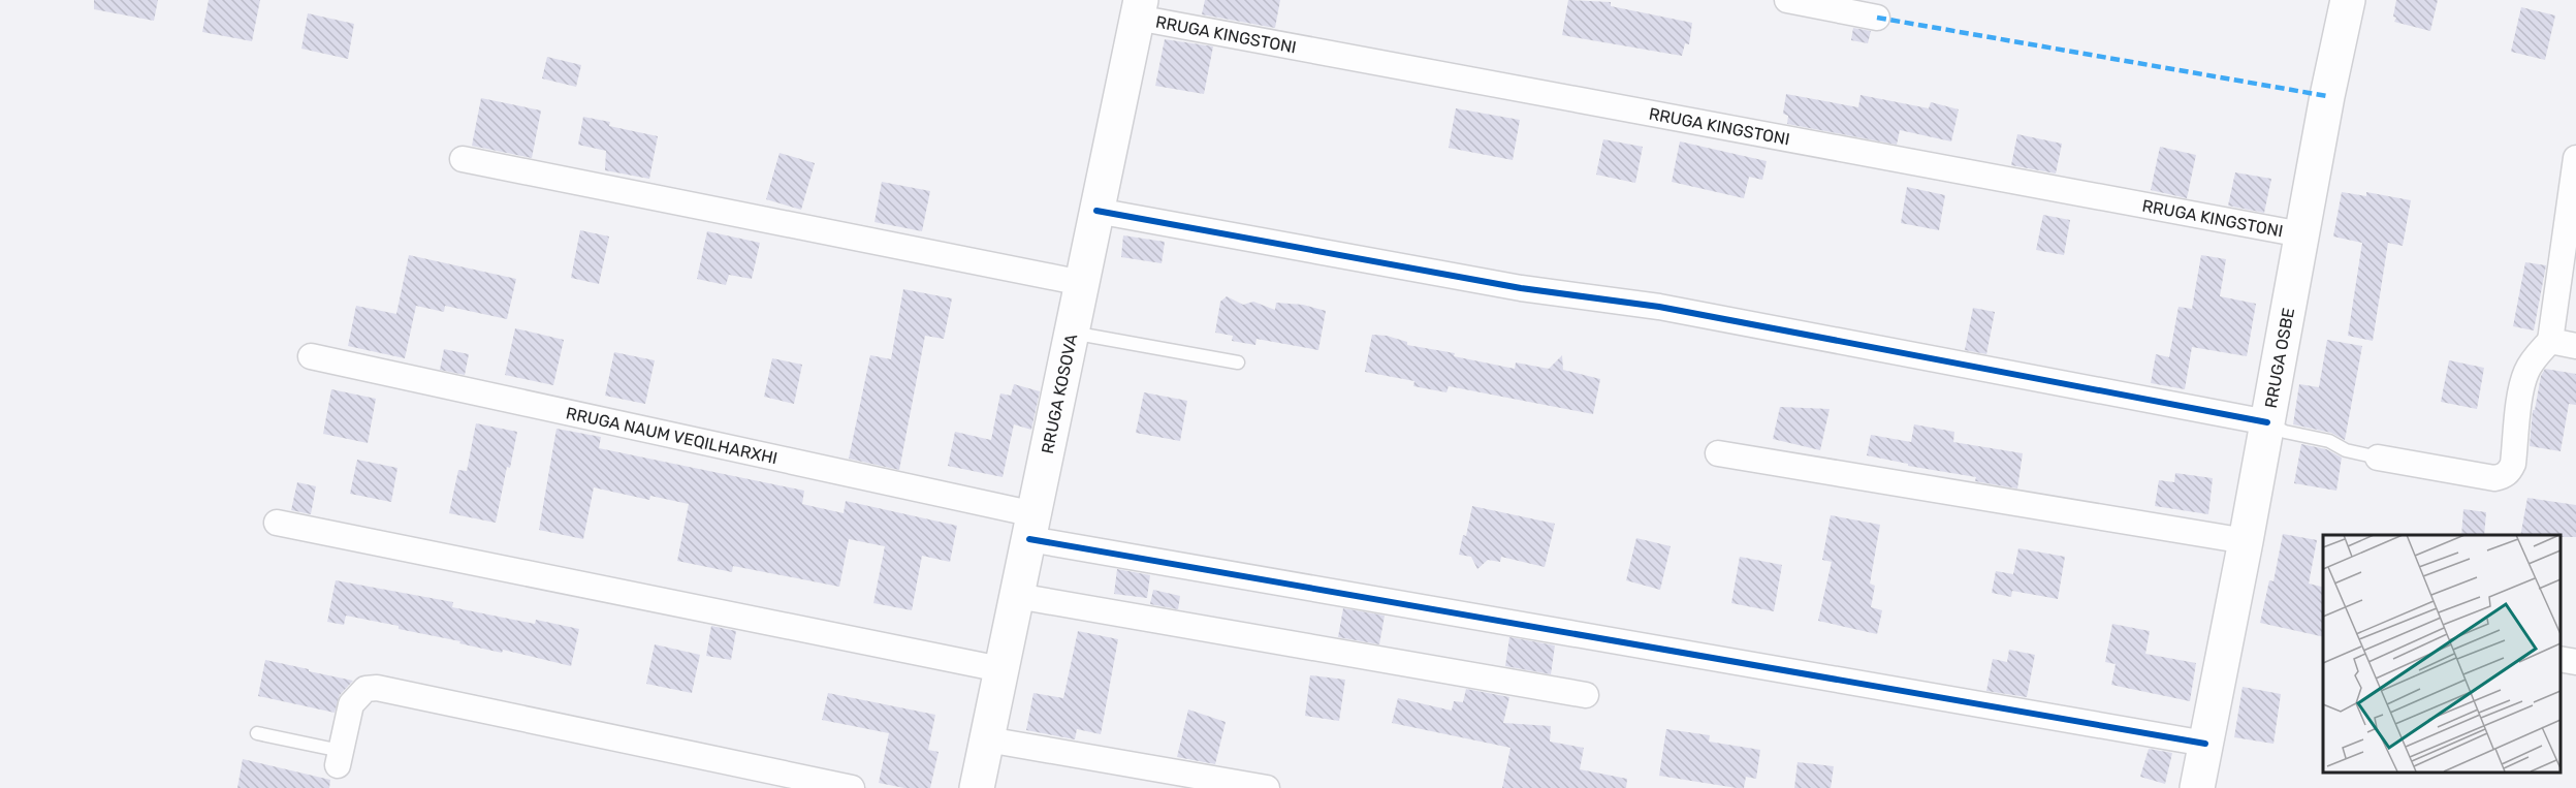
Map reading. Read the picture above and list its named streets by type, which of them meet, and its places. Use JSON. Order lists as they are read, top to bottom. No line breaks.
{"streets":{"street":["RRUGA KINGSTONI","RRUGA OSBE","RRUGA KOSOVA","RRUGA NAUM VEQILHARXHI"]},"crossings":[["RRUGA KINGSTONI","RRUGA OSBE"],["RRUGA KINGSTONI","RRUGA KOSOVA"],["RRUGA OSBE","RRUGA NAUM VEQILHARXHI"],["RRUGA KOSOVA","RRUGA NAUM VEQILHARXHI"]]}
